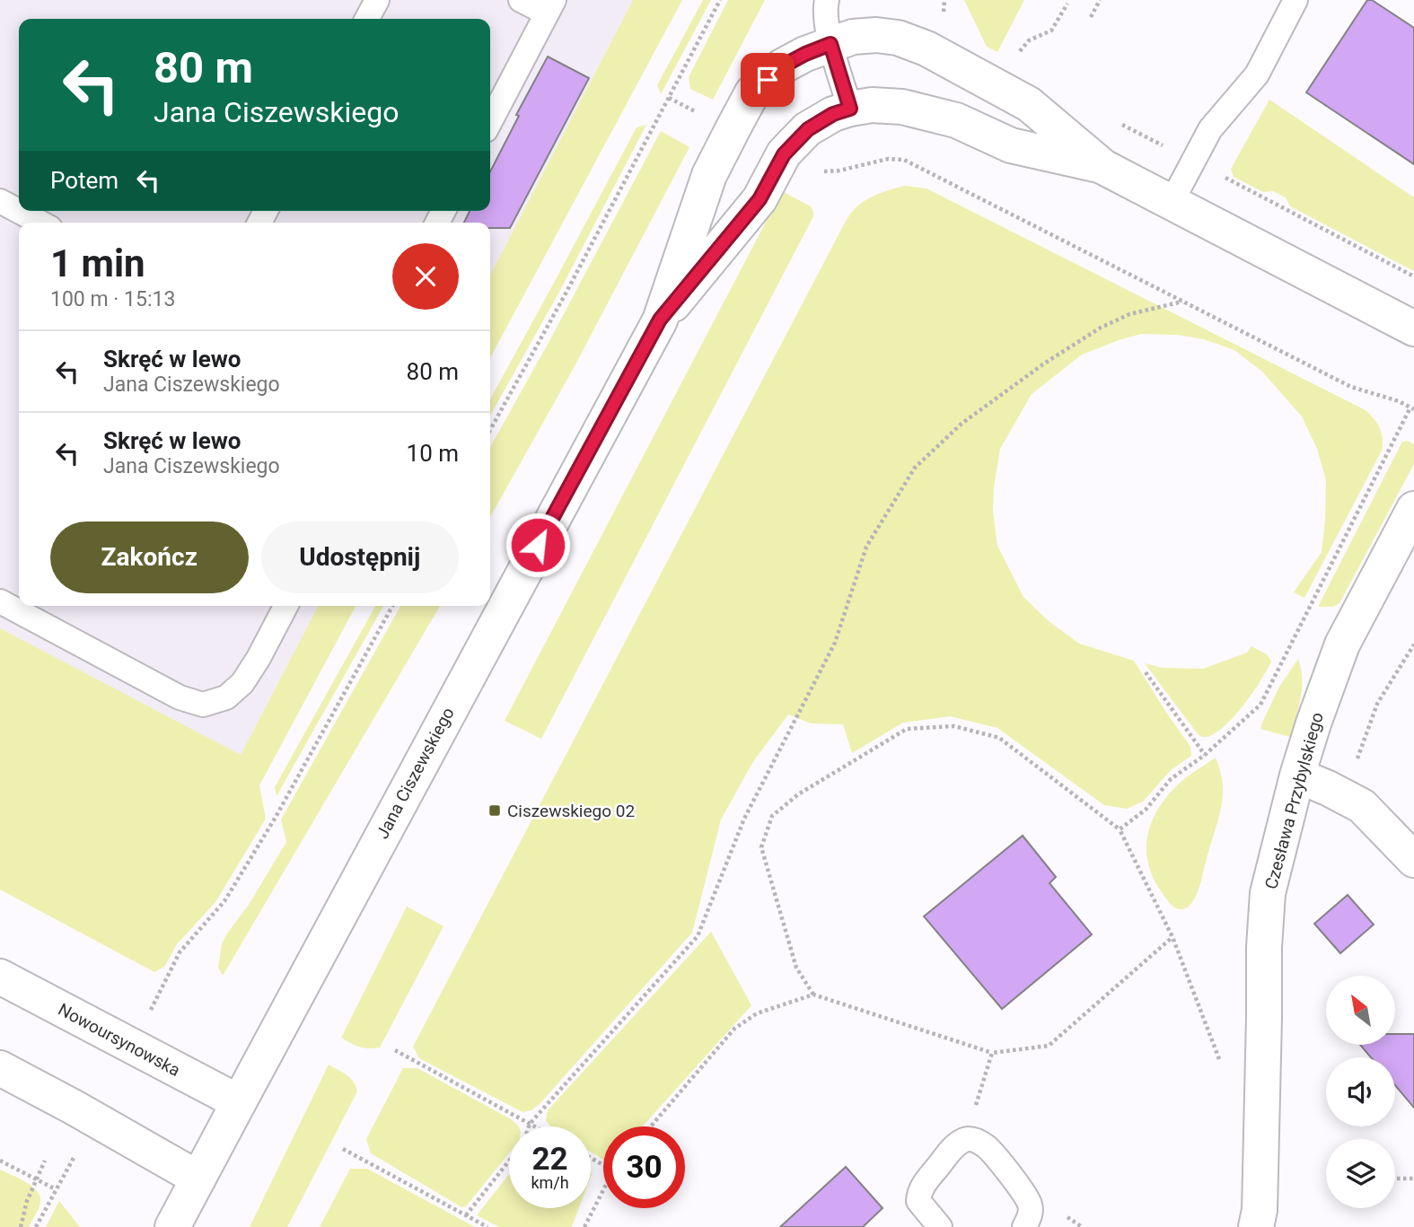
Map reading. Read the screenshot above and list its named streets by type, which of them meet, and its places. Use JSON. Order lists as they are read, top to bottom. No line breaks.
{"streets":{"street":["Jana Ciszewskiego","Czesława Przybylskiego","Nowoursynowska"]},"crossings":[["Jana Ciszewskiego","Nowoursynowska"]],"places":{"transit":["Ciszewskiego 02"]},"north":"top left","page":{"turn":["80 m","Jana Ciszewskiego"],"then":"Potem","heading":["1 min","100 m · 15:13"],"list":[{"name":"Skręć w lewo","note":"Jana Ciszewskiego","value":"80 m"},{"name":"Skręć w lewo","note":"Jana Ciszewskiego","value":"10 m"}],"buttons":["Zakończ","Udostępnij"],"speed":"22 km/h","limit":"30"}}
